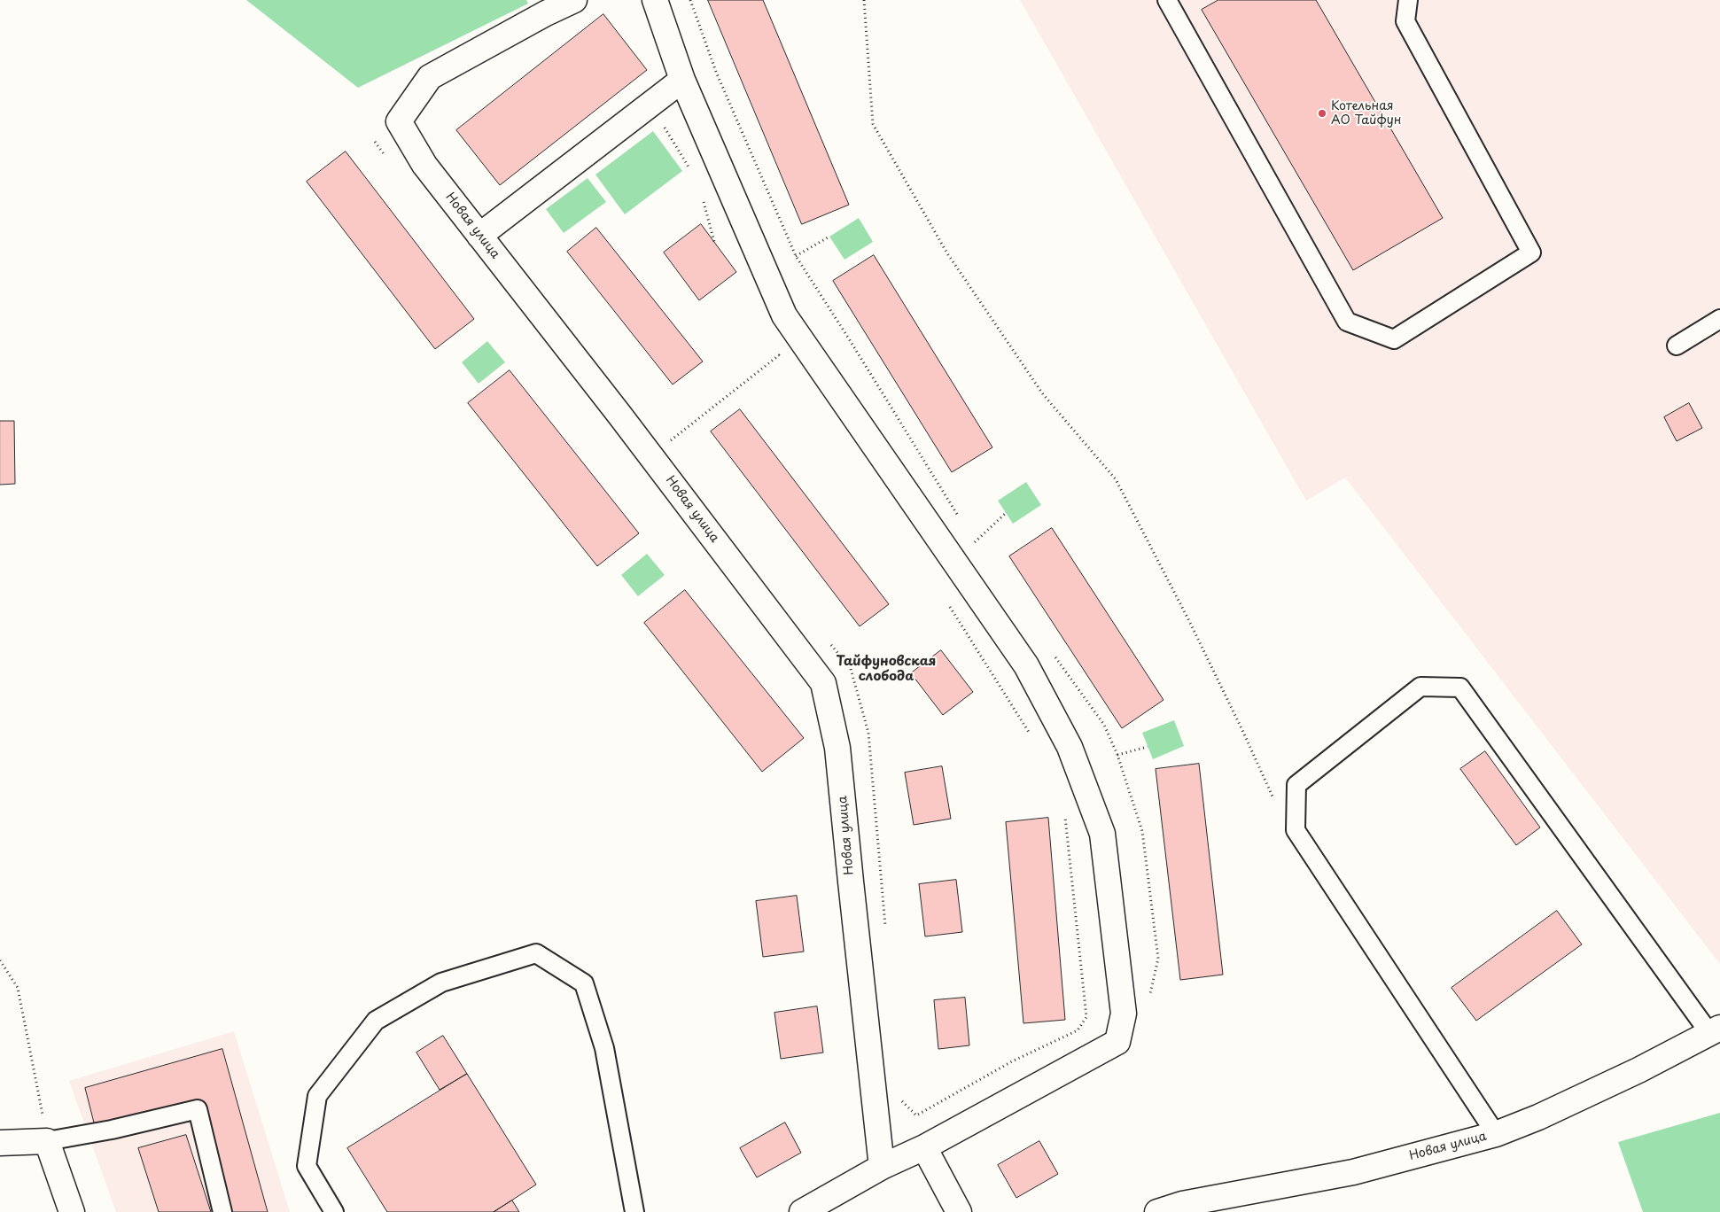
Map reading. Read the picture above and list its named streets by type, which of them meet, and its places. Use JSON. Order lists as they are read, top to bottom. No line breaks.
{"streets":{"street":["Новая улица"]},"districts":["Тайфуновская слобода"],"places":["Котельная АО Тайфун"]}
